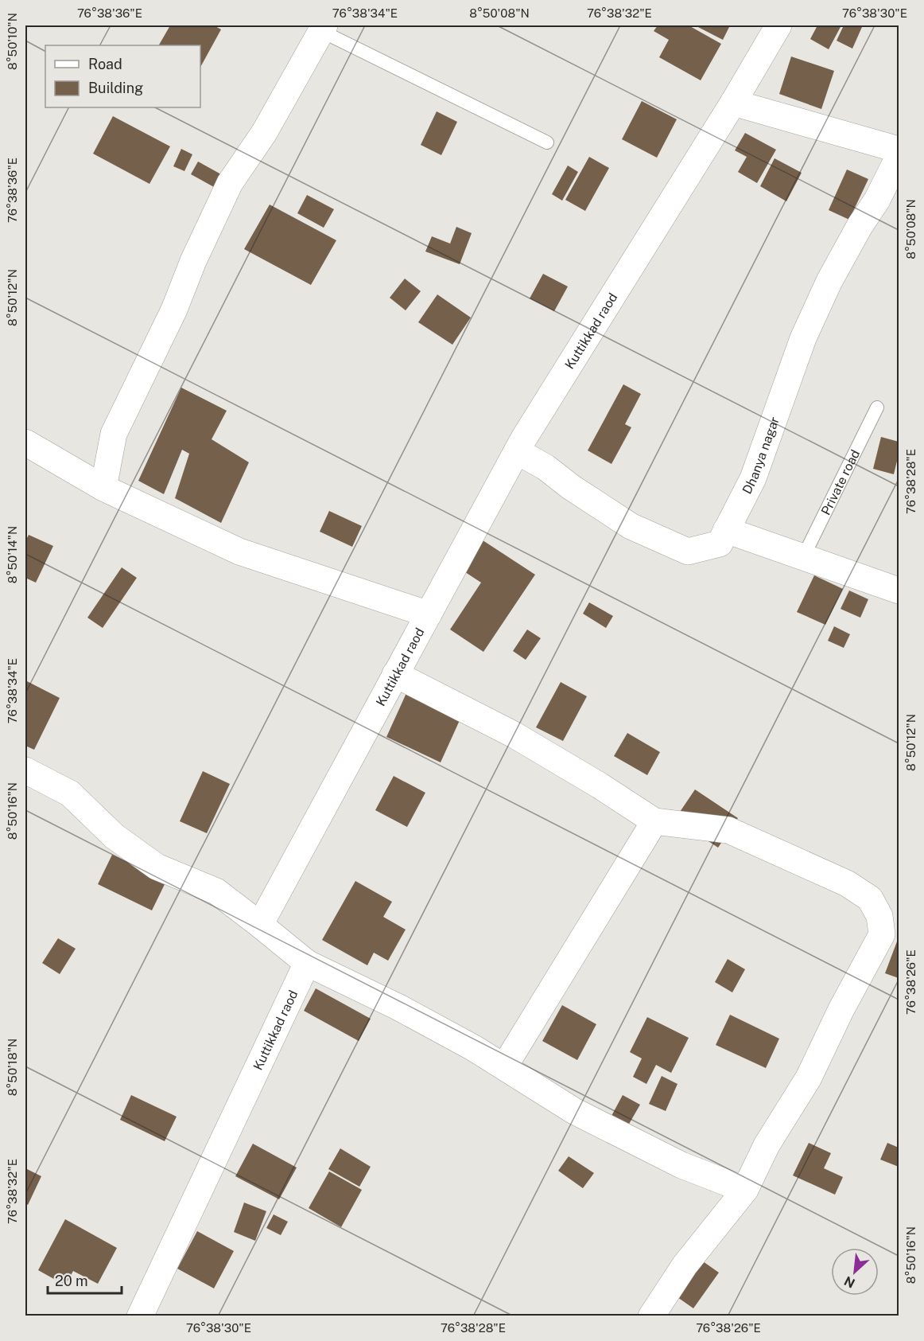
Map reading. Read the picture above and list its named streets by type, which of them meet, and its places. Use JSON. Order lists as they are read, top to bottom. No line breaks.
{"streets":{"street":["Kuttikkad raod","Dhanya nagar"],"lane":["Private road"]},"crossings":[["Kuttikkad raod","Dhanya nagar"]],"legend":["Road","Building"],"scale_bar":"20 m","north":"bottom left","coordinates":["76°38'36\"E","76°38'34\"E","8°50'08\"N","76°38'32\"E","76°38'30\"E","8°50'10\"N","8°50'12\"N","76°38'28\"E","8°50'14\"N","8°50'16\"N","76°38'26\"E","8°50'18\"N"]}
